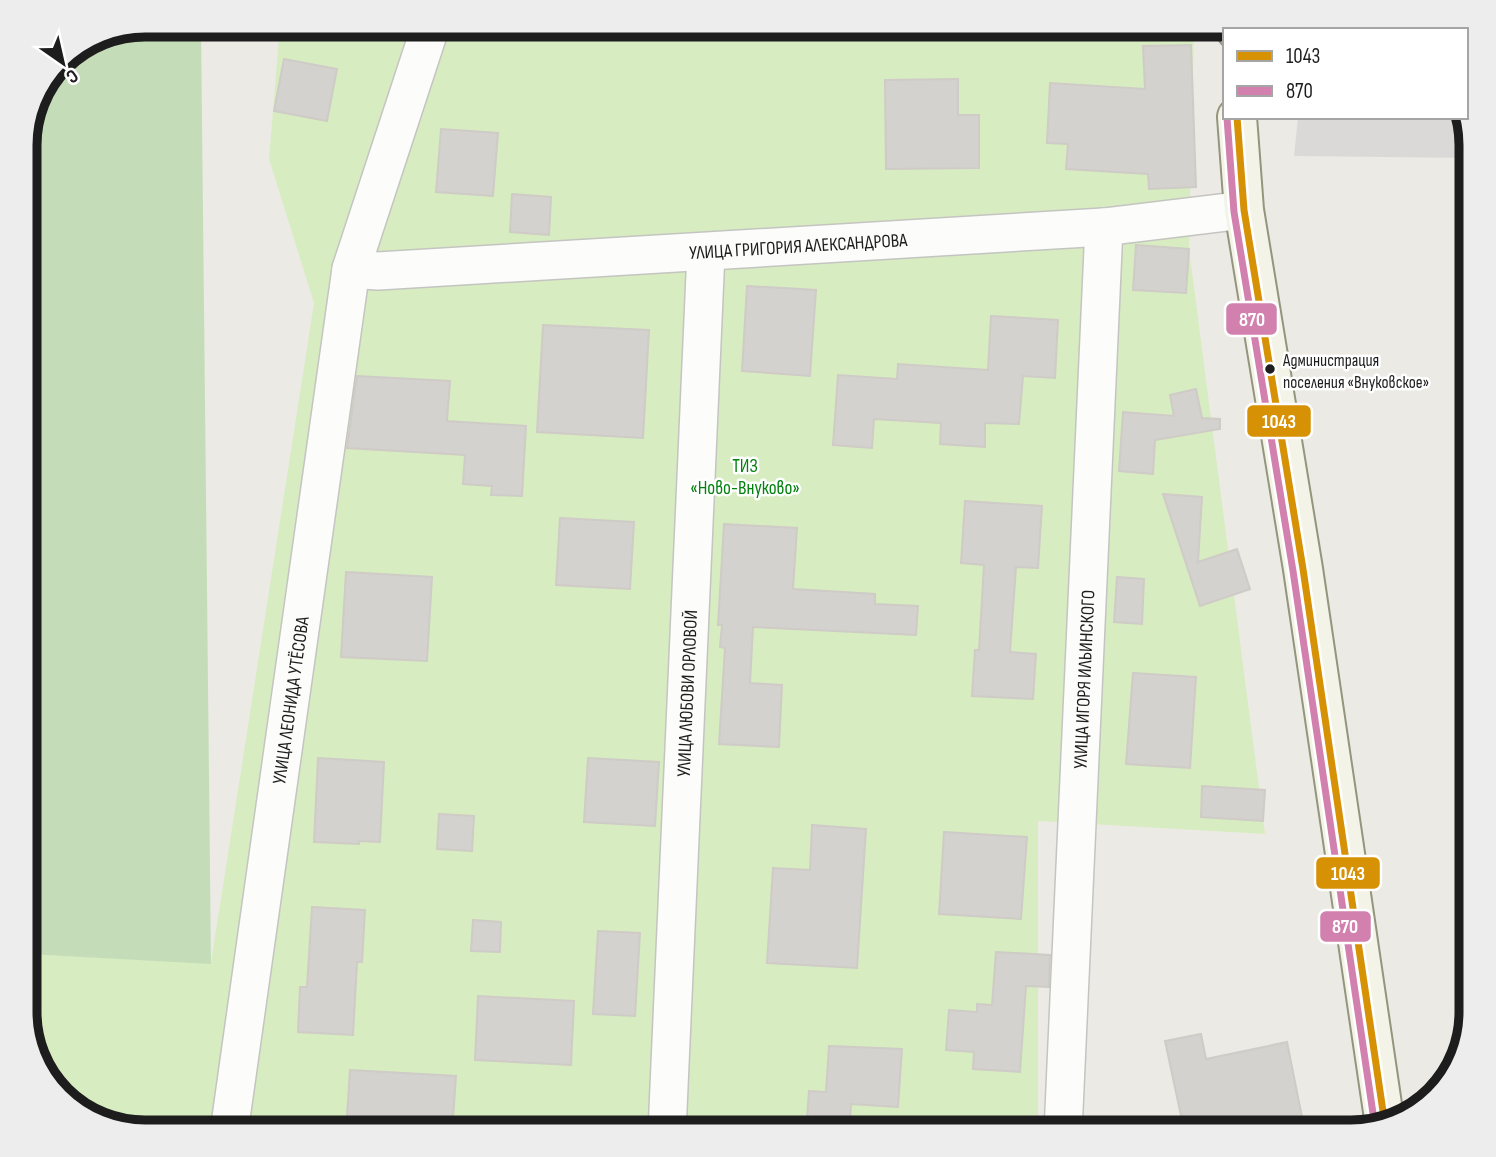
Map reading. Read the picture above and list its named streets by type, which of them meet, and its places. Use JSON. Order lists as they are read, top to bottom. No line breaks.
{"streets":{"street":["УЛИЦА ГРИГОРИЯ АЛЕКСАНДРОВА","УЛИЦА ИГОРЯ ИЛЬИНСКОГО","УЛИЦА ЛЮБОВИ ОРЛОВОЙ","УЛИЦА ЛЕОНИДА УТЁСОВА"]},"crossings":[["УЛИЦА ГРИГОРИЯ АЛЕКСАНДРОВА","УЛИЦА ИГОРЯ ИЛЬИНСКОГО"],["УЛИЦА ГРИГОРИЯ АЛЕКСАНДРОВА","УЛИЦА ЛЮБОВИ ОРЛОВОЙ"],["УЛИЦА ГРИГОРИЯ АЛЕКСАНДРОВА","УЛИЦА ЛЕОНИДА УТЁСОВА"]],"parks":["ТИЗ «Ново-Внуково»"],"places":["Администрация поселения «Внуковское»"],"lines":["transit line 1043","transit line 870"],"legend":["1043","870"],"north":"bottom right"}
